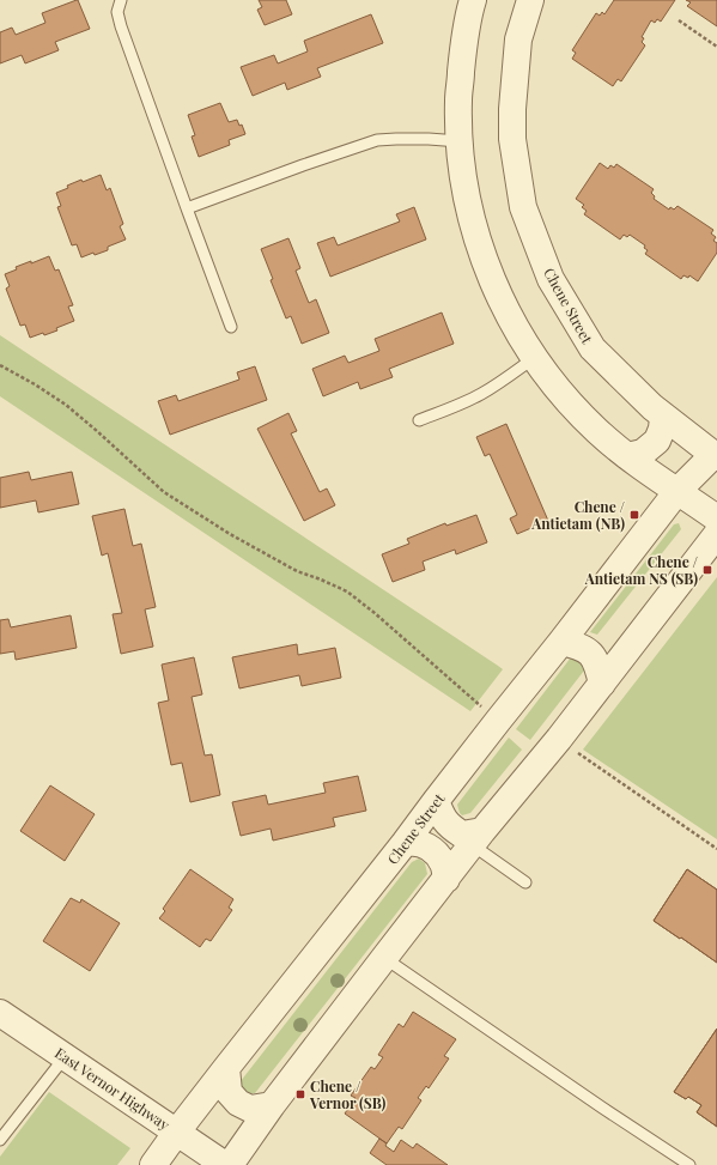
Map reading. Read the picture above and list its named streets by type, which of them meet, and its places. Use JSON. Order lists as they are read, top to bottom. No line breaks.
{"streets":{"street":["Chene Street","East Vernor Highway"]},"crossings":[["Chene Street","East Vernor Highway"]],"places":{"transit":["Chene / Antietam (NB)","Chene / Antietam NS (SB)","Chene / Vernor (SB)"]}}
